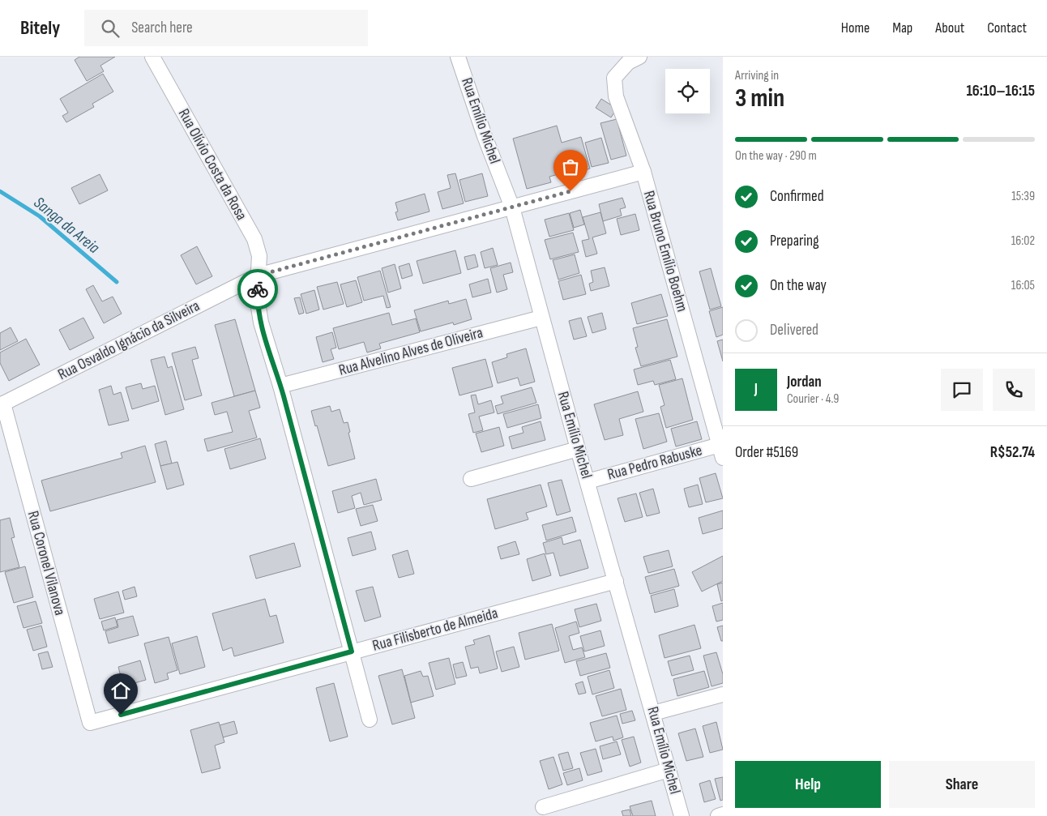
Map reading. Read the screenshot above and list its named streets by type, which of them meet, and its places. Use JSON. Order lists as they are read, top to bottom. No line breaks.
{"streets":{"street":["Rua Emílio Michel","Rua Olívio Costa da Rosa","Rua Bruno Emílio Boehm","Rua Osvaldo Ignácio da Silveira","Rua Alvelino Alves de Oliveira","Rua Pedro Rabuske","Rua Coronel Vilanova","Rua Filisberto de Almeida"]},"crossings":[["Rua Emílio Michel","Rua Osvaldo Ignácio da Silveira"],["Rua Emílio Michel","Rua Alvelino Alves de Oliveira"],["Rua Emílio Michel","Rua Pedro Rabuske"],["Rua Emílio Michel","Rua Filisberto de Almeida"],["Rua Olívio Costa da Rosa","Rua Osvaldo Ignácio da Silveira"],["Rua Olívio Costa da Rosa","Rua Alvelino Alves de Oliveira"],["Rua Olívio Costa da Rosa","Rua Filisberto de Almeida"],["Rua Bruno Emílio Boehm","Rua Osvaldo Ignácio da Silveira"],["Rua Bruno Emílio Boehm","Rua Pedro Rabuske"],["Rua Osvaldo Ignácio da Silveira","Rua Coronel Vilanova"],["Rua Coronel Vilanova","Rua Filisberto de Almeida"]],"water":["Sanga da Areia"],"page":{"header":"Bitely","search":"Search here","nav":["Home","Map","About","Contact"],"heading":["3 min","Arriving in","16:10–16:15"],"panel":["Jordan","Courier · 4.9","Order #5169","R$52.74"],"bar":"On the way · 290 m","list":[["Confirmed","15:39"],["Preparing","16:02"],["On the way","16:05"],"Delivered"],"round":"J","buttons":["Help","Share"]}}
